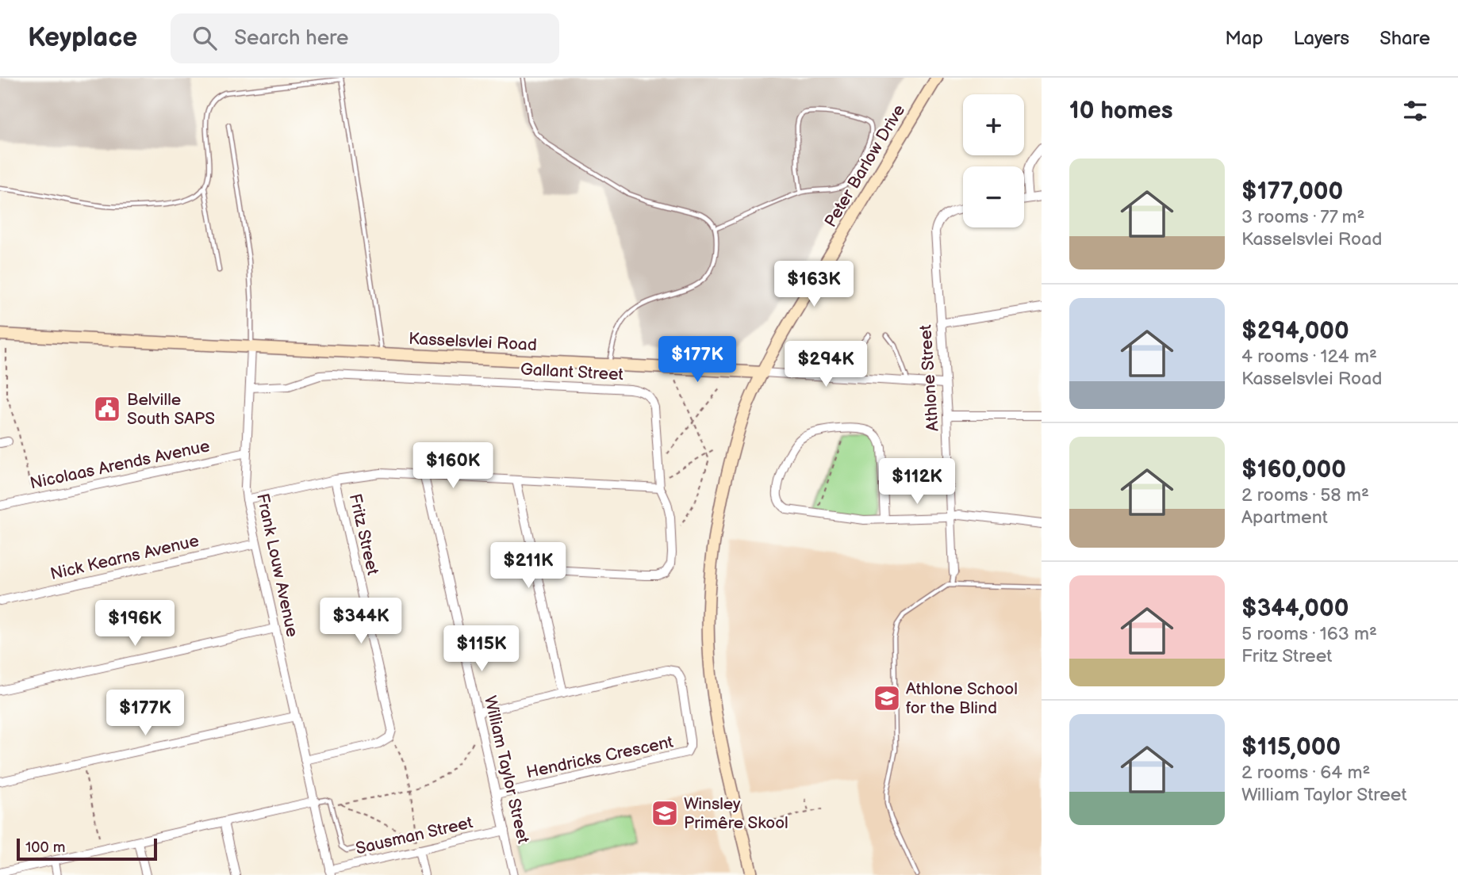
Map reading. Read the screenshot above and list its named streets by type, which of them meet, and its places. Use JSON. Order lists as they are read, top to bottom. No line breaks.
{"streets":{"street":["Peter Barlow Drive","Kasselsvlei Road","Gallant Street","Athlone Street","Nicolaas Arends Avenue","Fritz Street","Nick Kearns Avenue","Frank Louw Avenue","Hendricks Crescent","William Taylor Street","Sausman Street"]},"crossings":[["Peter Barlow Drive","Kasselsvlei Road"],["Kasselsvlei Road","Athlone Street"],["Kasselsvlei Road","Frank Louw Avenue"],["Gallant Street","Frank Louw Avenue"],["Nicolaas Arends Avenue","Frank Louw Avenue"],["Nick Kearns Avenue","Frank Louw Avenue"],["Frank Louw Avenue","Sausman Street"],["Hendricks Crescent","William Taylor Street"],["William Taylor Street","Sausman Street"]],"places":{"public building":["Belville South SAPS"],"school or university":["Athlone School for the Blind","Winsley Primêre Skool"]},"scale_bar":"100 m","page":{"header":"Keyplace","search":"Search here","nav":["Map","Layers","Share"],"heading":"10 homes","map_buttons":["+","−"],"list":[{"name":"$177,000","note":"3 rooms · 77 m² · Kasselsvlei Road"},{"name":"$294,000","note":"4 rooms · 124 m² · Kasselsvlei Road"},{"name":"$160,000","note":"2 rooms · 58 m² · Apartment"},{"name":"$344,000","note":"5 rooms · 163 m² · Fritz Street"},{"name":"$115,000","note":"2 rooms · 64 m² · William Taylor Street"}],"price":["$163K","$177K","$294K","$160K","$112K","$211K","$344K","$196K","$115K","$177K"],"scale":"100 m"}}
